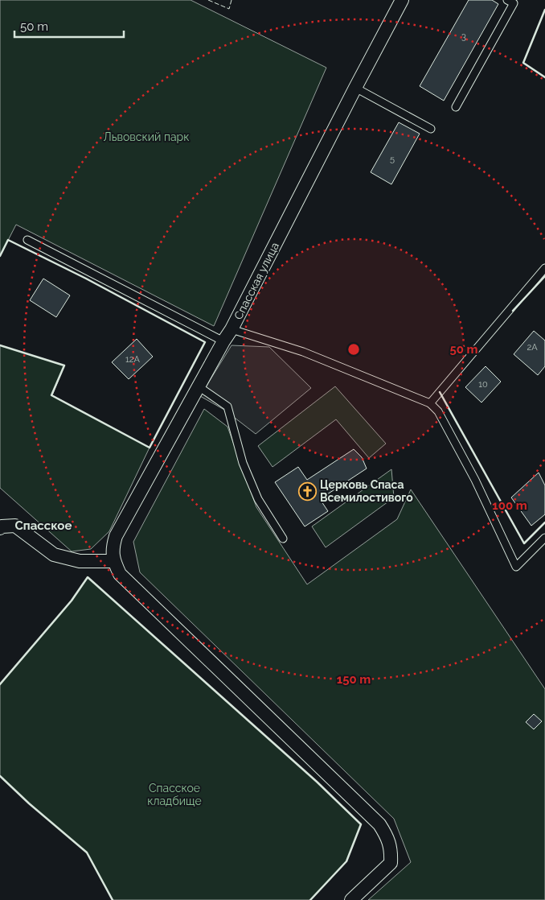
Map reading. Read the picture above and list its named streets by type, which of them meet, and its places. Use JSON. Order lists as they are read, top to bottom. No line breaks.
{"streets":{"street":["Спасская улица"]},"districts":["Спасское"],"parks":["Львовский парк","Спасское кладбище"],"places":{"church":["Церковь Спаса Всемилостивого"]},"house_numbers":["3","5","2А","12А","10"],"scale_bar":"50 m","rings":["50 m","100 m","150 m"]}
